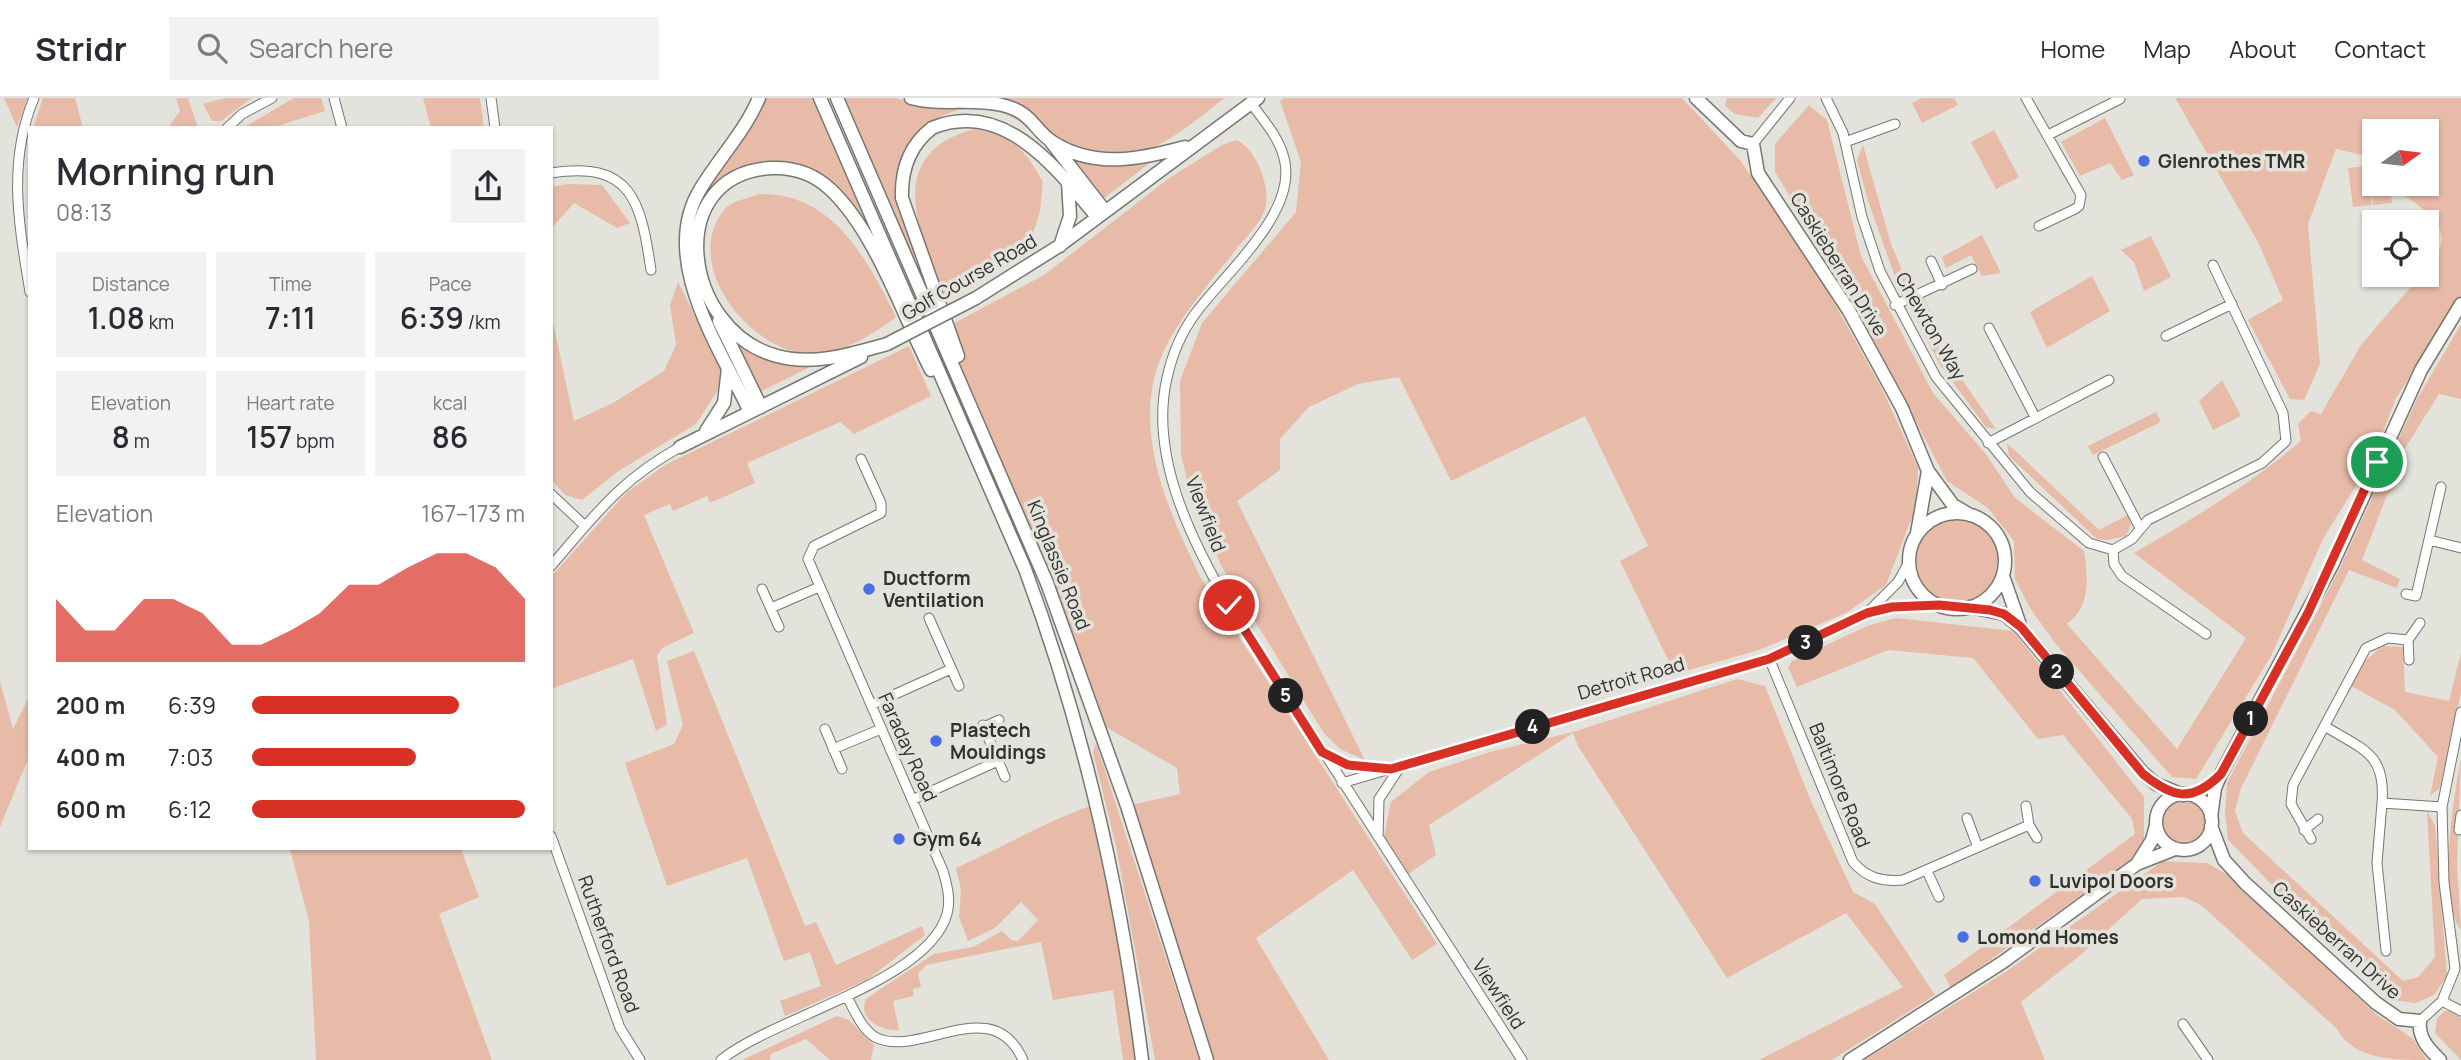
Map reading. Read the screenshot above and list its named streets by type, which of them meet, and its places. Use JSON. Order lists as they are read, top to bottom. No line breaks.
{"streets":{"main road":["Caskieberran Drive","Golf Course Road","Kinglassie Road"],"street":["Chewton Way","Viewfield","Detroit Road","Faraday Road","Baltimore Road","Rutherford Road"]},"crossings":[["Caskieberran Drive","Detroit Road"],["Golf Course Road","Viewfield"],["Viewfield","Detroit Road"],["Detroit Road","Baltimore Road"]],"places":["Glenrothes TMR","Ductform Ventilation","Plastech Mouldings","Gym 64","Luvipol Doors","Lomond Homes"],"north":"right","page":{"header":"Stridr","search":"Search here","nav":["Home","Map","About","Contact"],"heading":["Morning run","08:13"],"stats":[["Distance","1.08 km"],["Time","7:11"],["Pace","6:39 /km"],["Elevation","8 m"],["Heart rate","157 bpm"],["kcal","86"]],"chart":["Elevation","167–173 m"],"pins":["3","2","5","1","4"],"list":[{"name":"200 m","note":"6:39"},{"name":"400 m","note":"7:03"},{"name":"600 m","note":"6:12"}]}}
